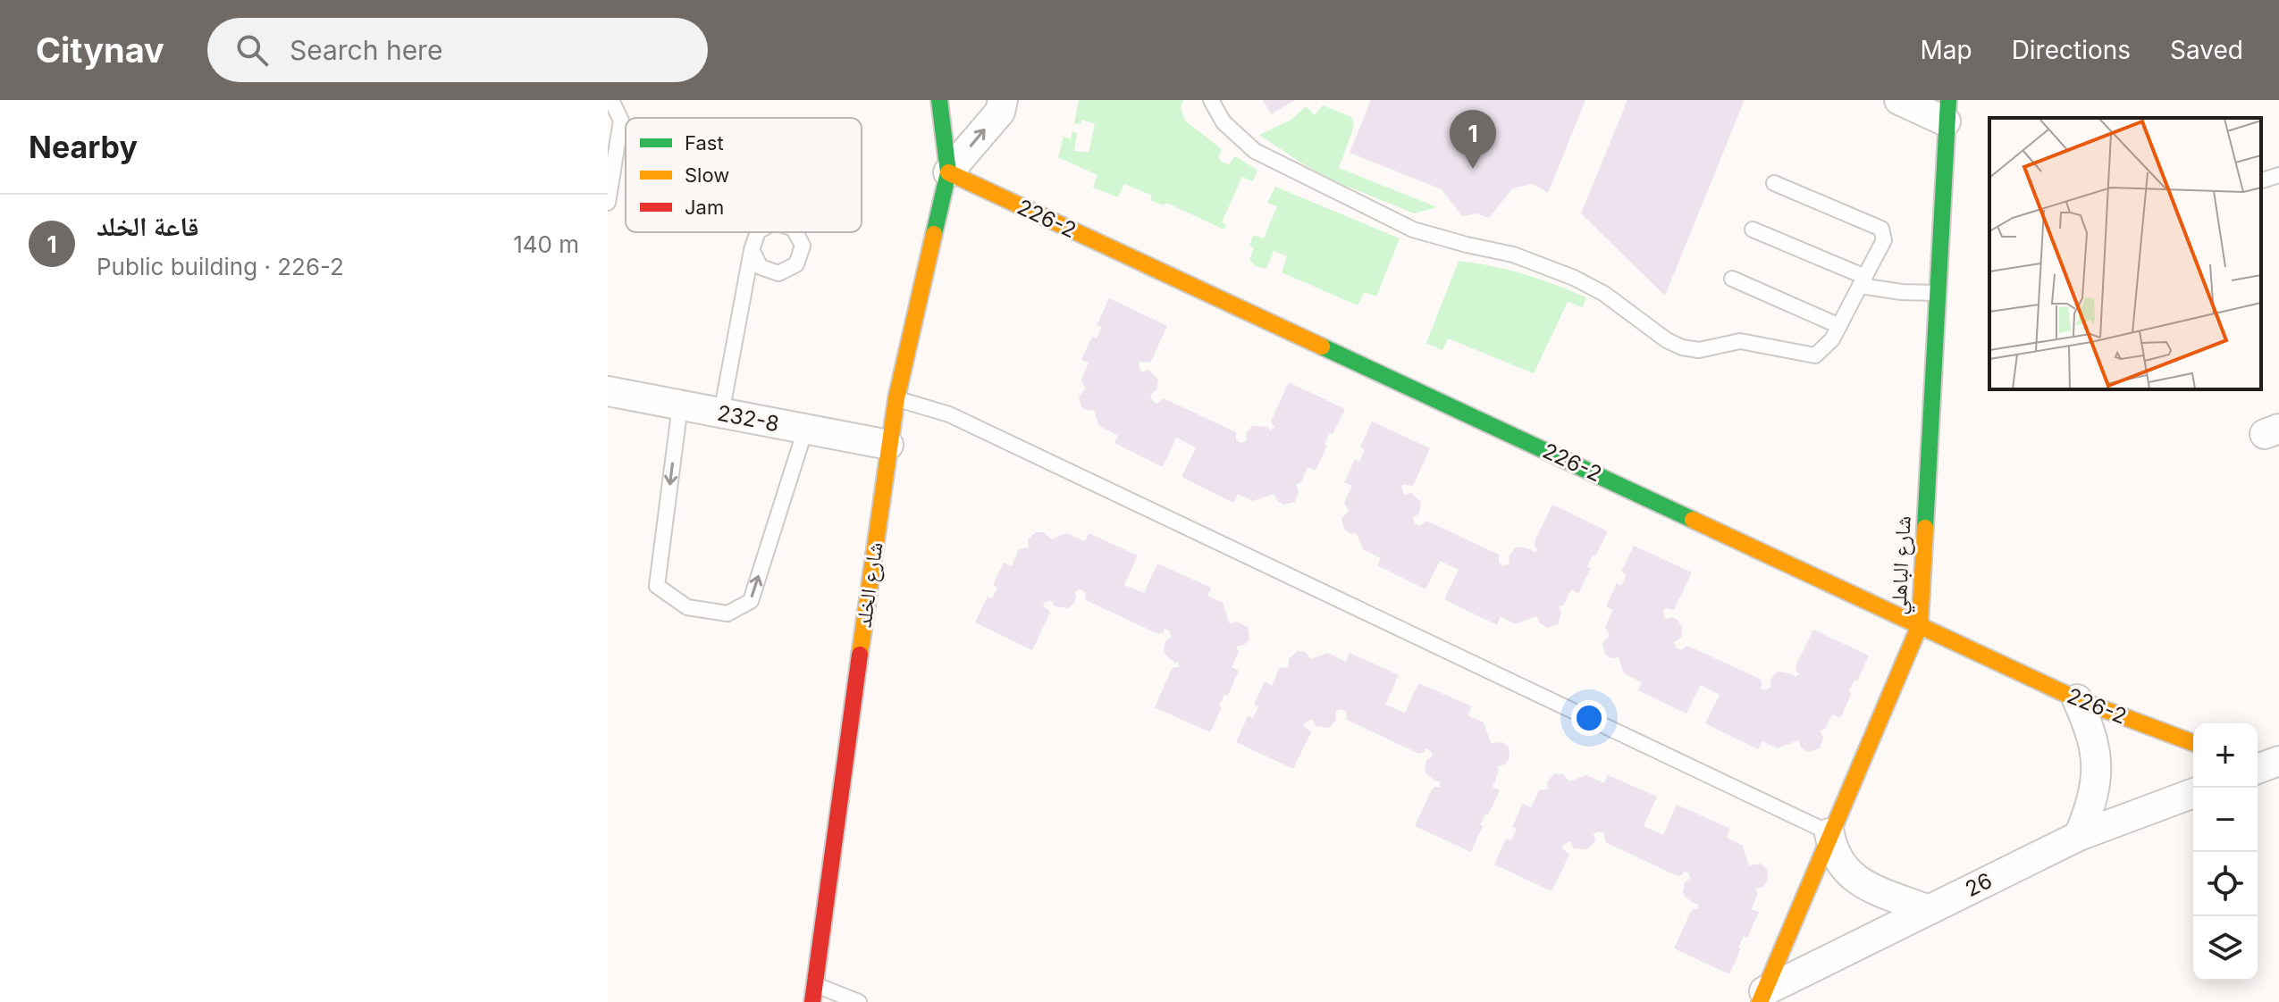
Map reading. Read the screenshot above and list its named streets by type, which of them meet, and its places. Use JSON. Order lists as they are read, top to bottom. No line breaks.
{"streets":{"street":["226-2","232-8","شارع الباهلي","شارع الخلد","26"]},"crossings":[["226-2","شارع الباهلي"],["226-2","شارع الخلد"],["232-8","شارع الخلد"],["شارع الباهلي","26"]],"legend":["Fast","Slow","Jam"],"page":{"header":"Citynav","search":"Search here","nav":["Map","Directions","Saved"],"heading":"Nearby","pins":"1","list":[{"mark":"1","name":"قاعة الخلد","note":"Public building · 226-2","value":"140 m"}],"map_buttons":["+","−"]}}
